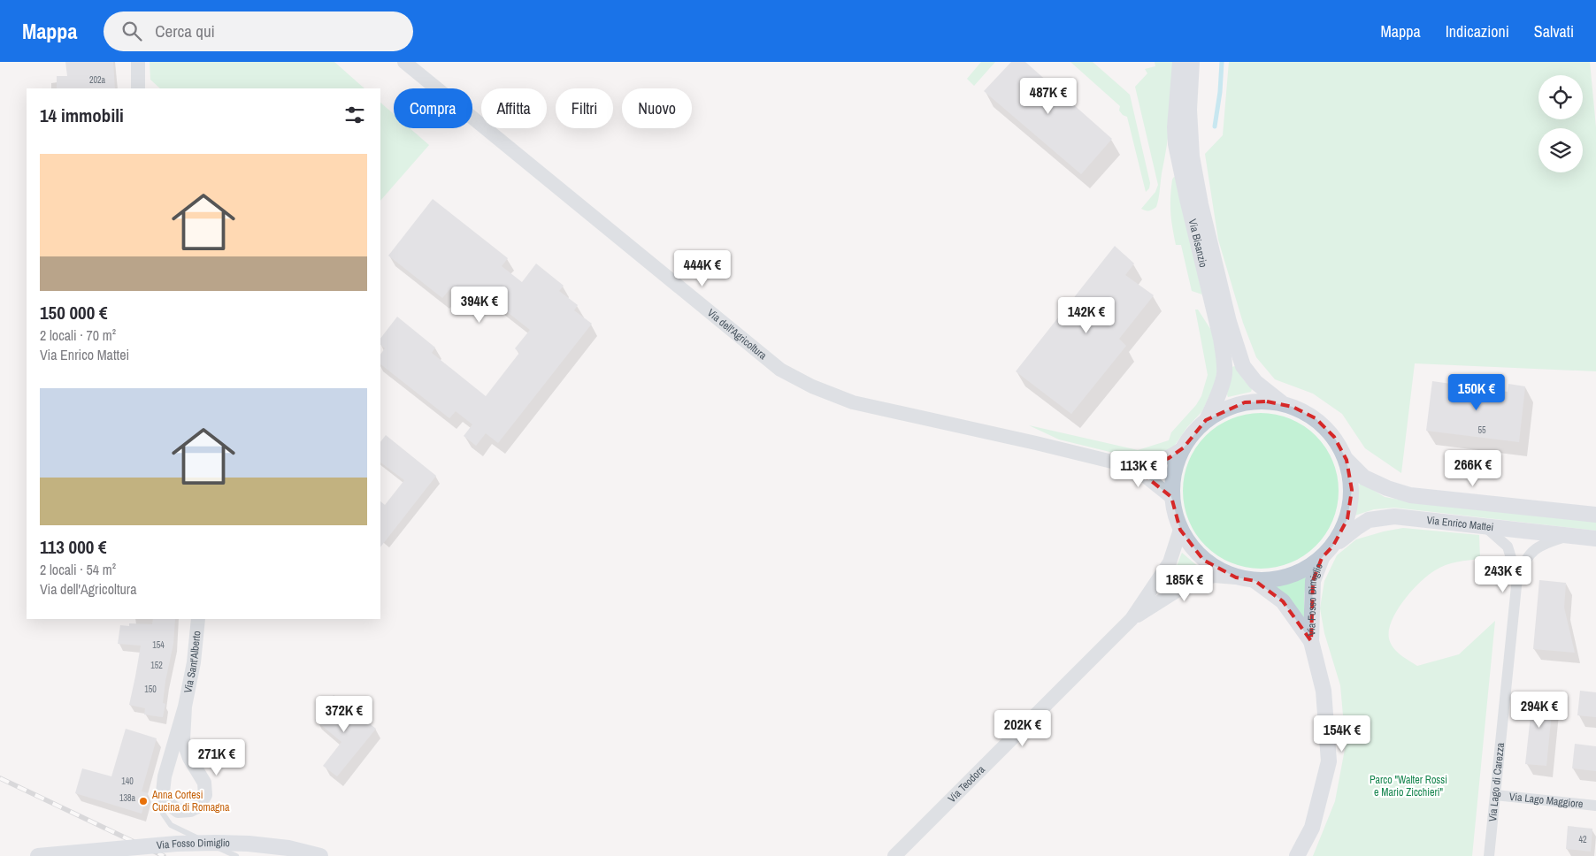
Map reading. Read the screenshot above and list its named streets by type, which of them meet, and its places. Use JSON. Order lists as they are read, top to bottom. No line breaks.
{"streets":{"main road":["Via Bisanzio","Via Enrico Mattei","Via Fosso Dimiglio"],"street":["Via dell'Agricoltura","Via Sant'Alberto","Via Lago di Carezza","Via Teodora","Via Lago Maggiore"]},"crossings":[["Via Enrico Mattei","Via Lago di Carezza"],["Via Lago di Carezza","Via Lago Maggiore"]],"parks":["Parco \"Walter Rossi e Mario Zicchieri\""],"places":["Anna Cortesi Cucina di Romagna"],"house_numbers":["202a","55","154","152","150","140","138a","42"],"page":{"header":"Mappa","search":"Cerca qui","nav":["Mappa","Indicazioni","Salvati"],"price":["487K €","444K €","394K €","142K €","150K €","266K €","113K €","243K €","185K €","294K €","372K €","202K €","154K €","271K €"],"chip":["Compra","Affitta","Filtri","Nuovo"],"heading":"14 immobili","list":[{"name":"150 000 €","note":"2 locali · 70 m² · Via Enrico Mattei"},{"name":"113 000 €","note":"2 locali · 54 m² · Via dell'Agricoltura"}]}}
